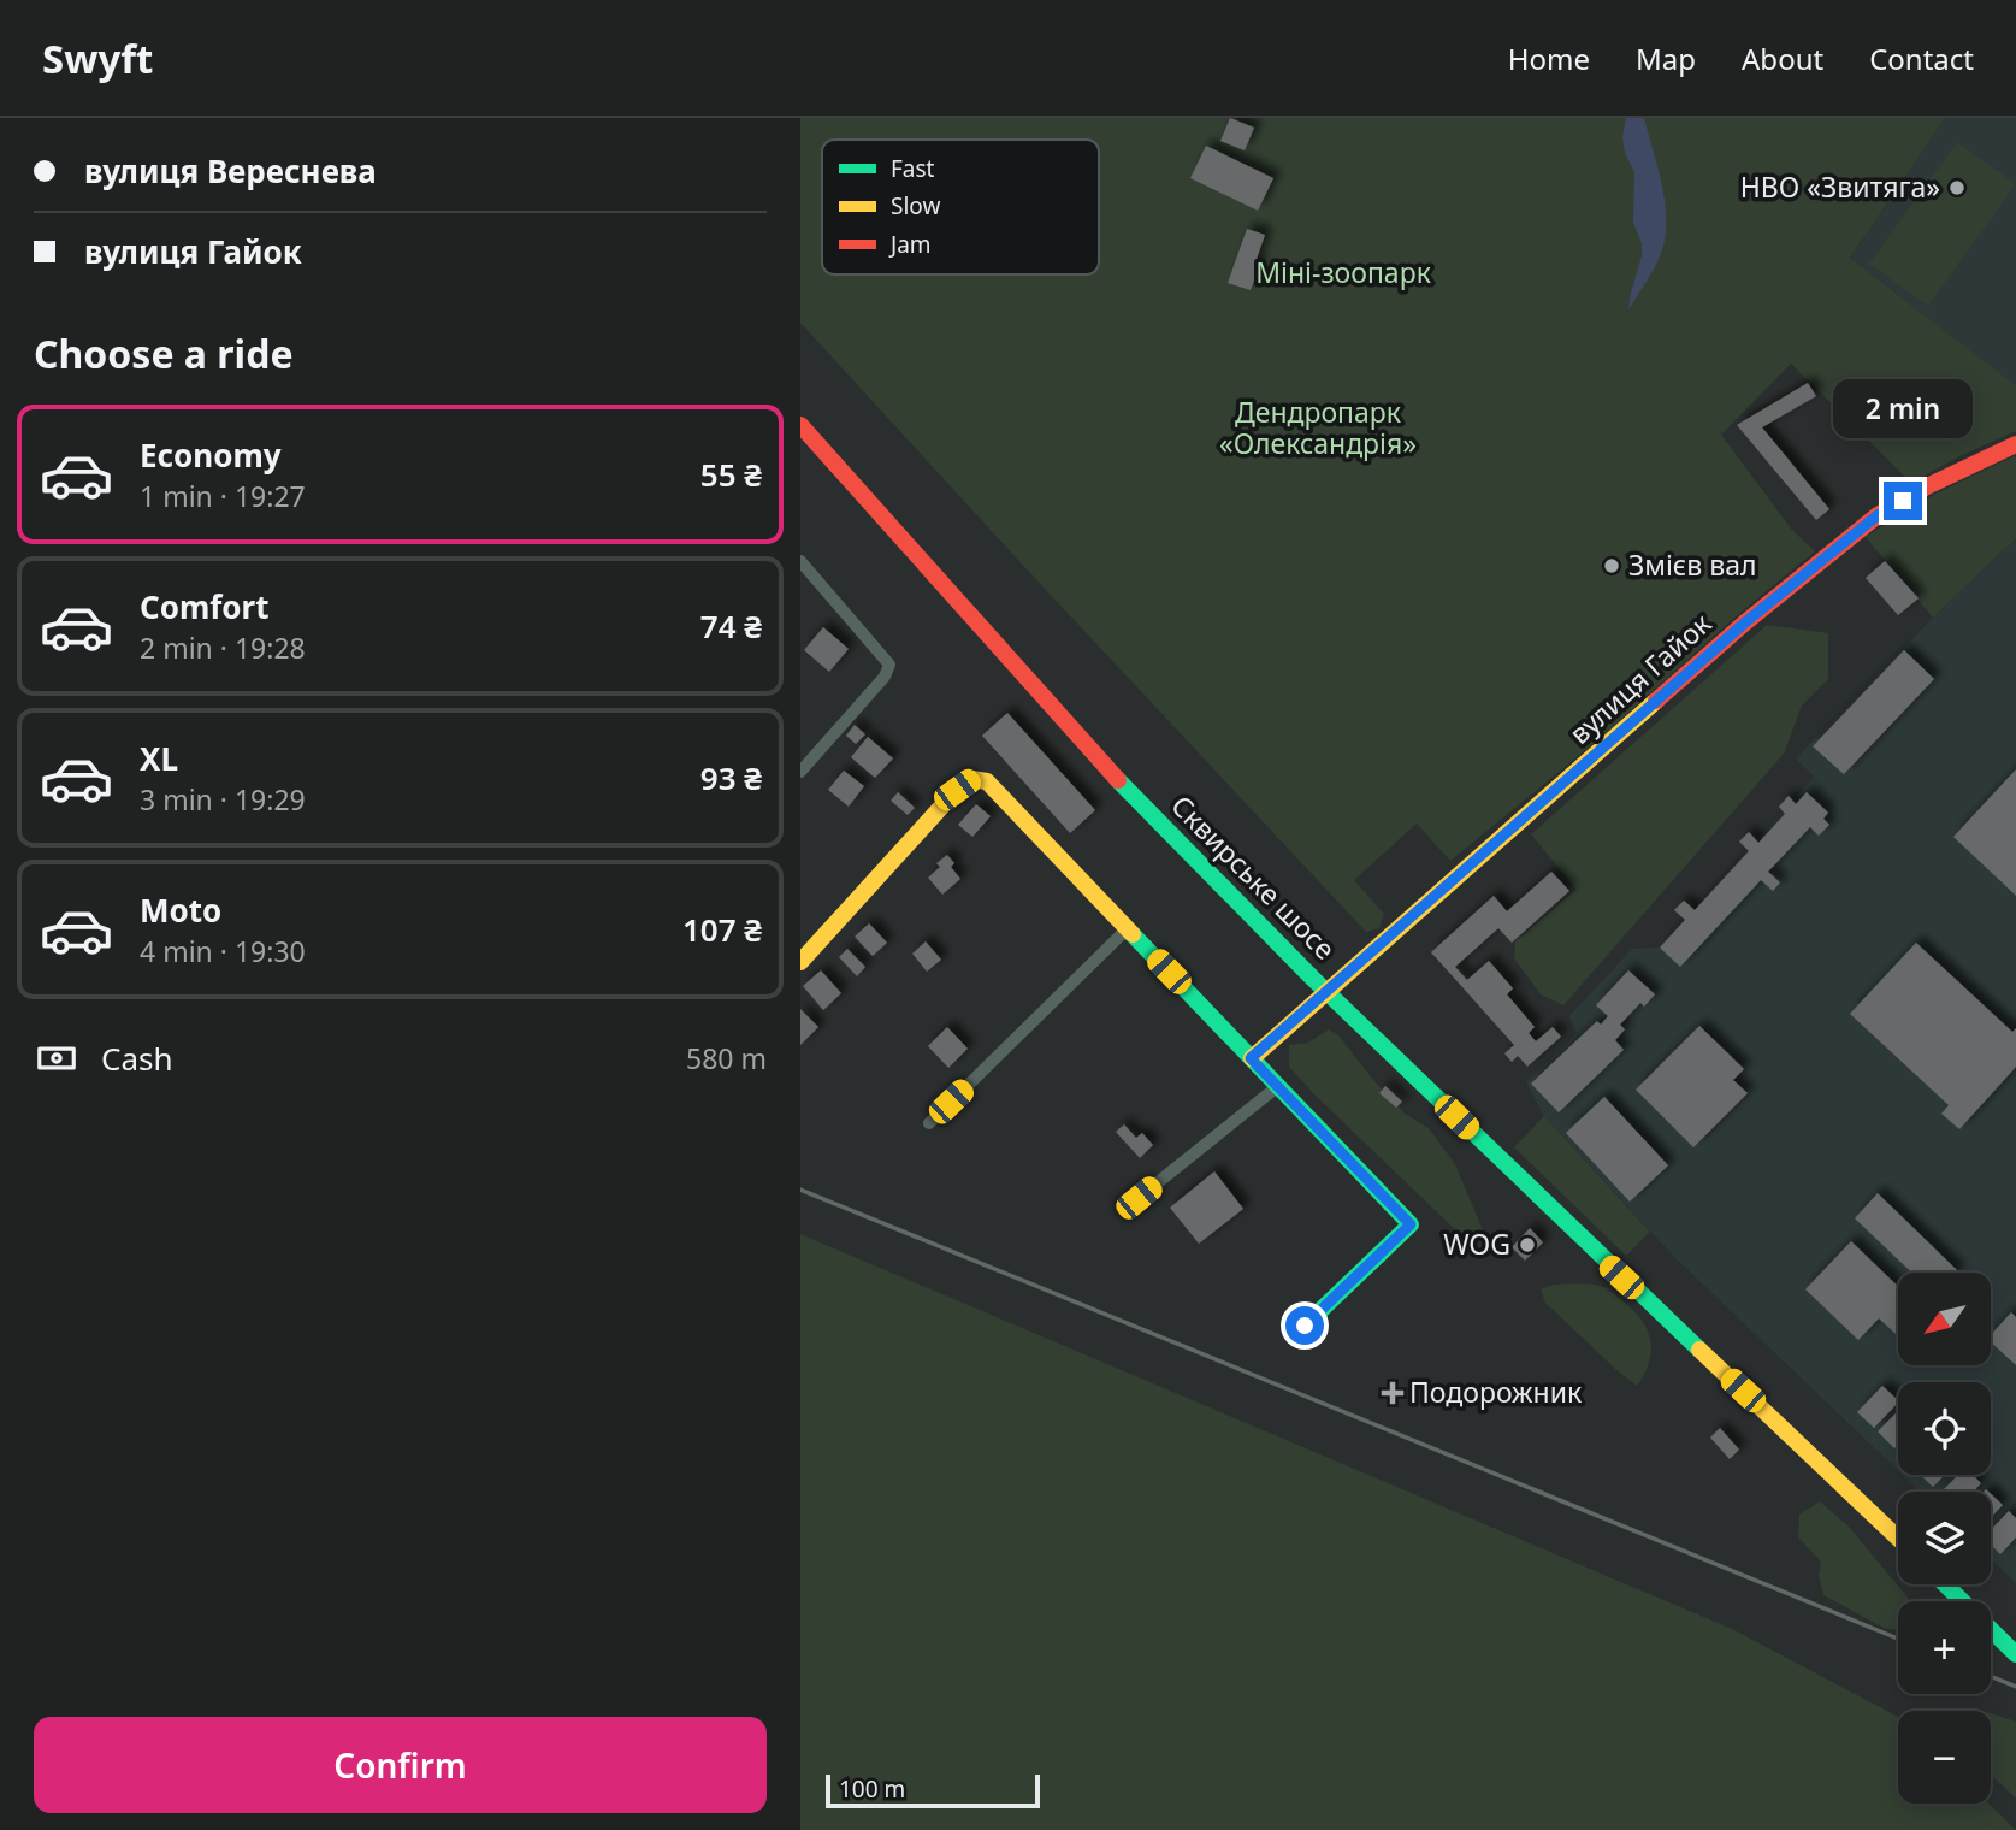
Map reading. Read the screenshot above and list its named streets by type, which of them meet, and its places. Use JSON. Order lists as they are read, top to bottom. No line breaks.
{"streets":{"street":["вулиця Гайок","Сквирське шосе"]},"crossings":[["вулиця Гайок","Сквирське шосе"]],"parks":["Міні-зоопарк","Дендропарк «Олександрія»"],"places":{"other":["НВО «Звитяга»","Змієв вал","WOG"],"health":["Подорожник"]},"legend":["Fast","Slow","Jam"],"scale_bar":"100 m","north":"bottom left","page":{"header":"Swyft","nav":["Home","Map","About","Contact"],"banner":["вулиця Вереснева","вулиця Гайок"],"heading":"Choose a ride","bubble":"2 min","list":[{"name":"Economy","note":"1 min · 19:27","value":"55 ₴"},{"name":"Comfort","note":"2 min · 19:28","value":"74 ₴"},{"name":"XL","note":"3 min · 19:29","value":"93 ₴"},{"name":"Moto","note":"4 min · 19:30","value":"107 ₴"}],"pay":["Cash","580 m"],"map_buttons":["+","−"],"buttons":"Confirm","scale":"100 m"}}
